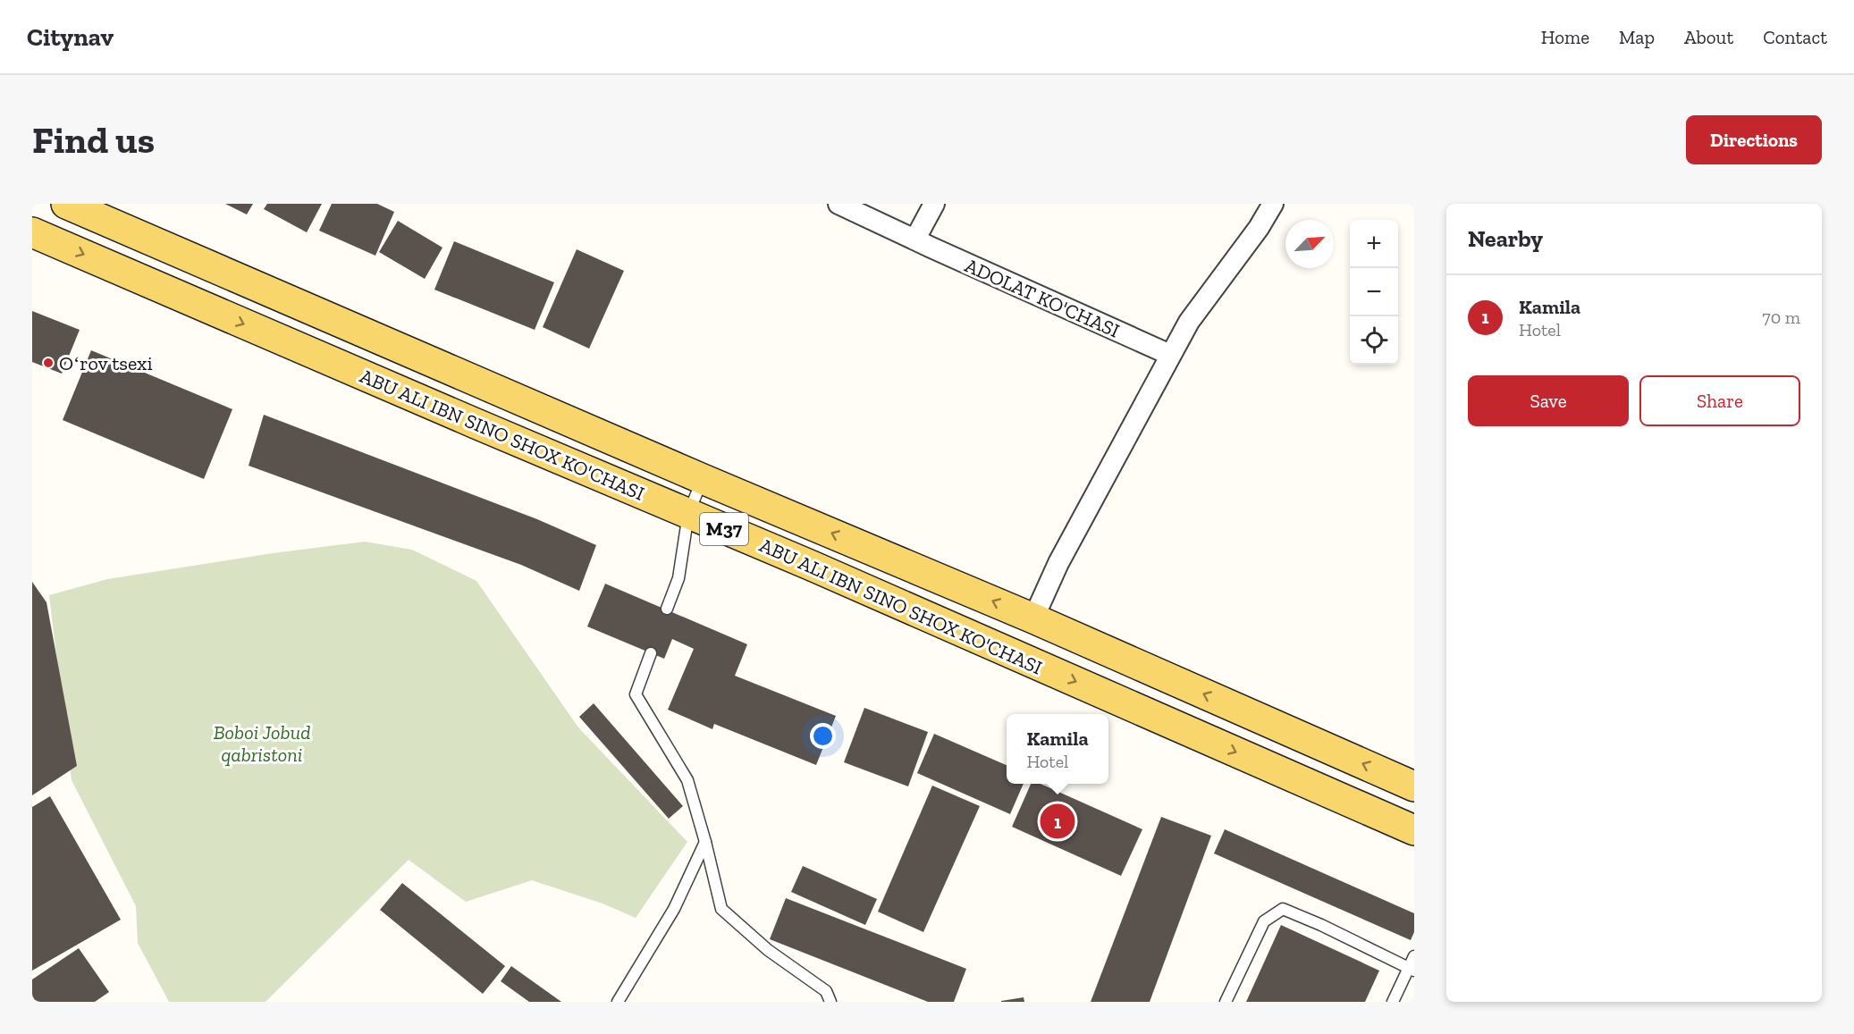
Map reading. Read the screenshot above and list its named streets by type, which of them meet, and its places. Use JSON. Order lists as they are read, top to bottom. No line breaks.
{"streets":{"main road":["ABU ALI IBN SINO SHOX KO'CHASI","M37"],"street":["ADOLAT KO'CHASI"]},"parks":["Boboi Jobud qabristoni"],"places":["Oʻrov tsexi"],"north":"top right","page":{"header":"Citynav","nav":["Home","Map","About","Contact"],"buttons":["Directions",["Save","Share"]],"title":"Find us","heading":"Nearby","map_buttons":["+","−"],"list":[{"mark":"1","name":"Kamila","note":"Hotel","value":"70 m"}],"popup":["Kamila","Hotel"],"pins":"1"}}
